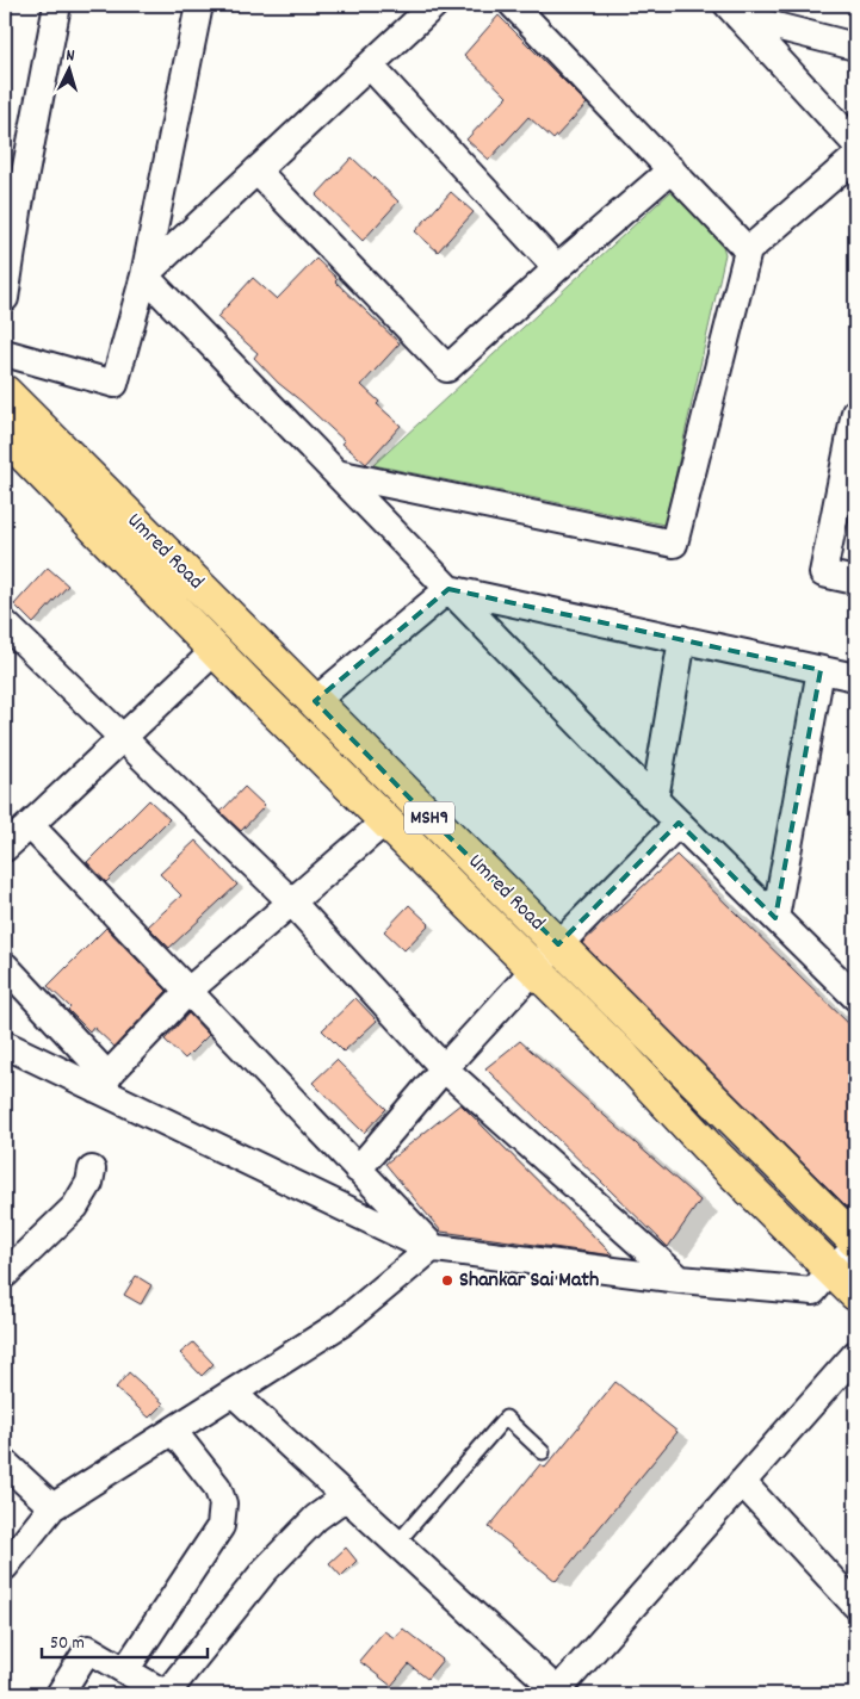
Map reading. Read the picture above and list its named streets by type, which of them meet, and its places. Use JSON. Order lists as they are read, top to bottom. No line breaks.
{"streets":{"main road":["Umred Road","MSH9"]},"places":["Shankar Sai Math"],"scale_bar":"50 m","north":"top"}
